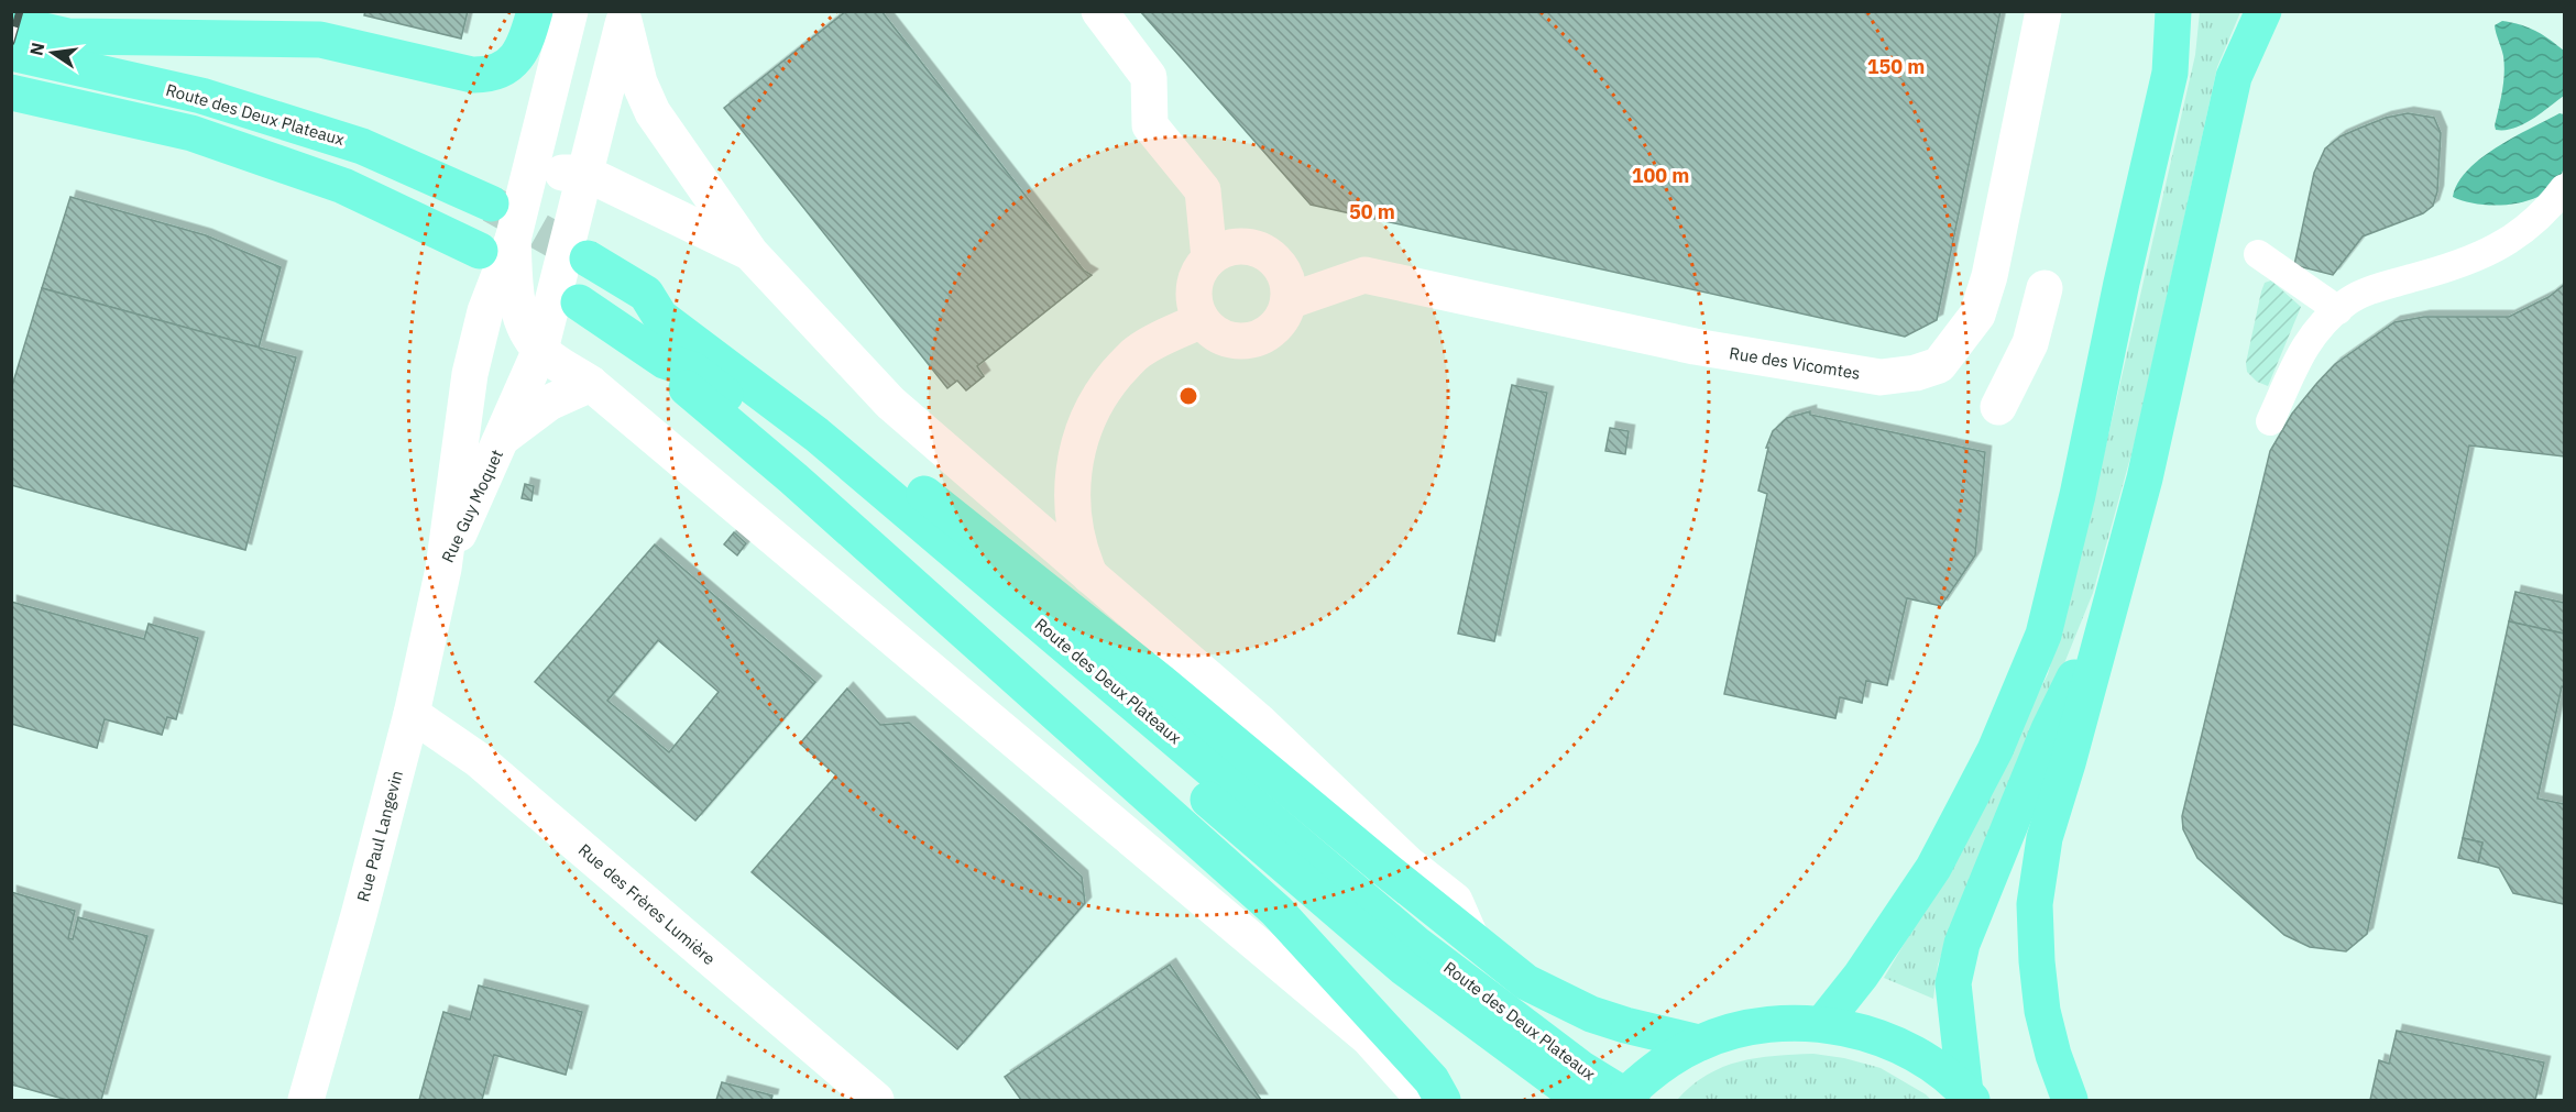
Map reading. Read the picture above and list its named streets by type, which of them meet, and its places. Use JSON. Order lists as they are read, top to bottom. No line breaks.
{"streets":{"main road":["Route des Deux Plateaux"],"street":["Rue des Vicomtes","Rue Guy Moquet","Rue Paul Langevin","Rue des Frères Lumière"]},"crossings":[["Rue Guy Moquet","Rue Paul Langevin"],["Rue Paul Langevin","Rue des Frères Lumière"]],"north":"left","rings":["150 m","100 m","50 m"]}
